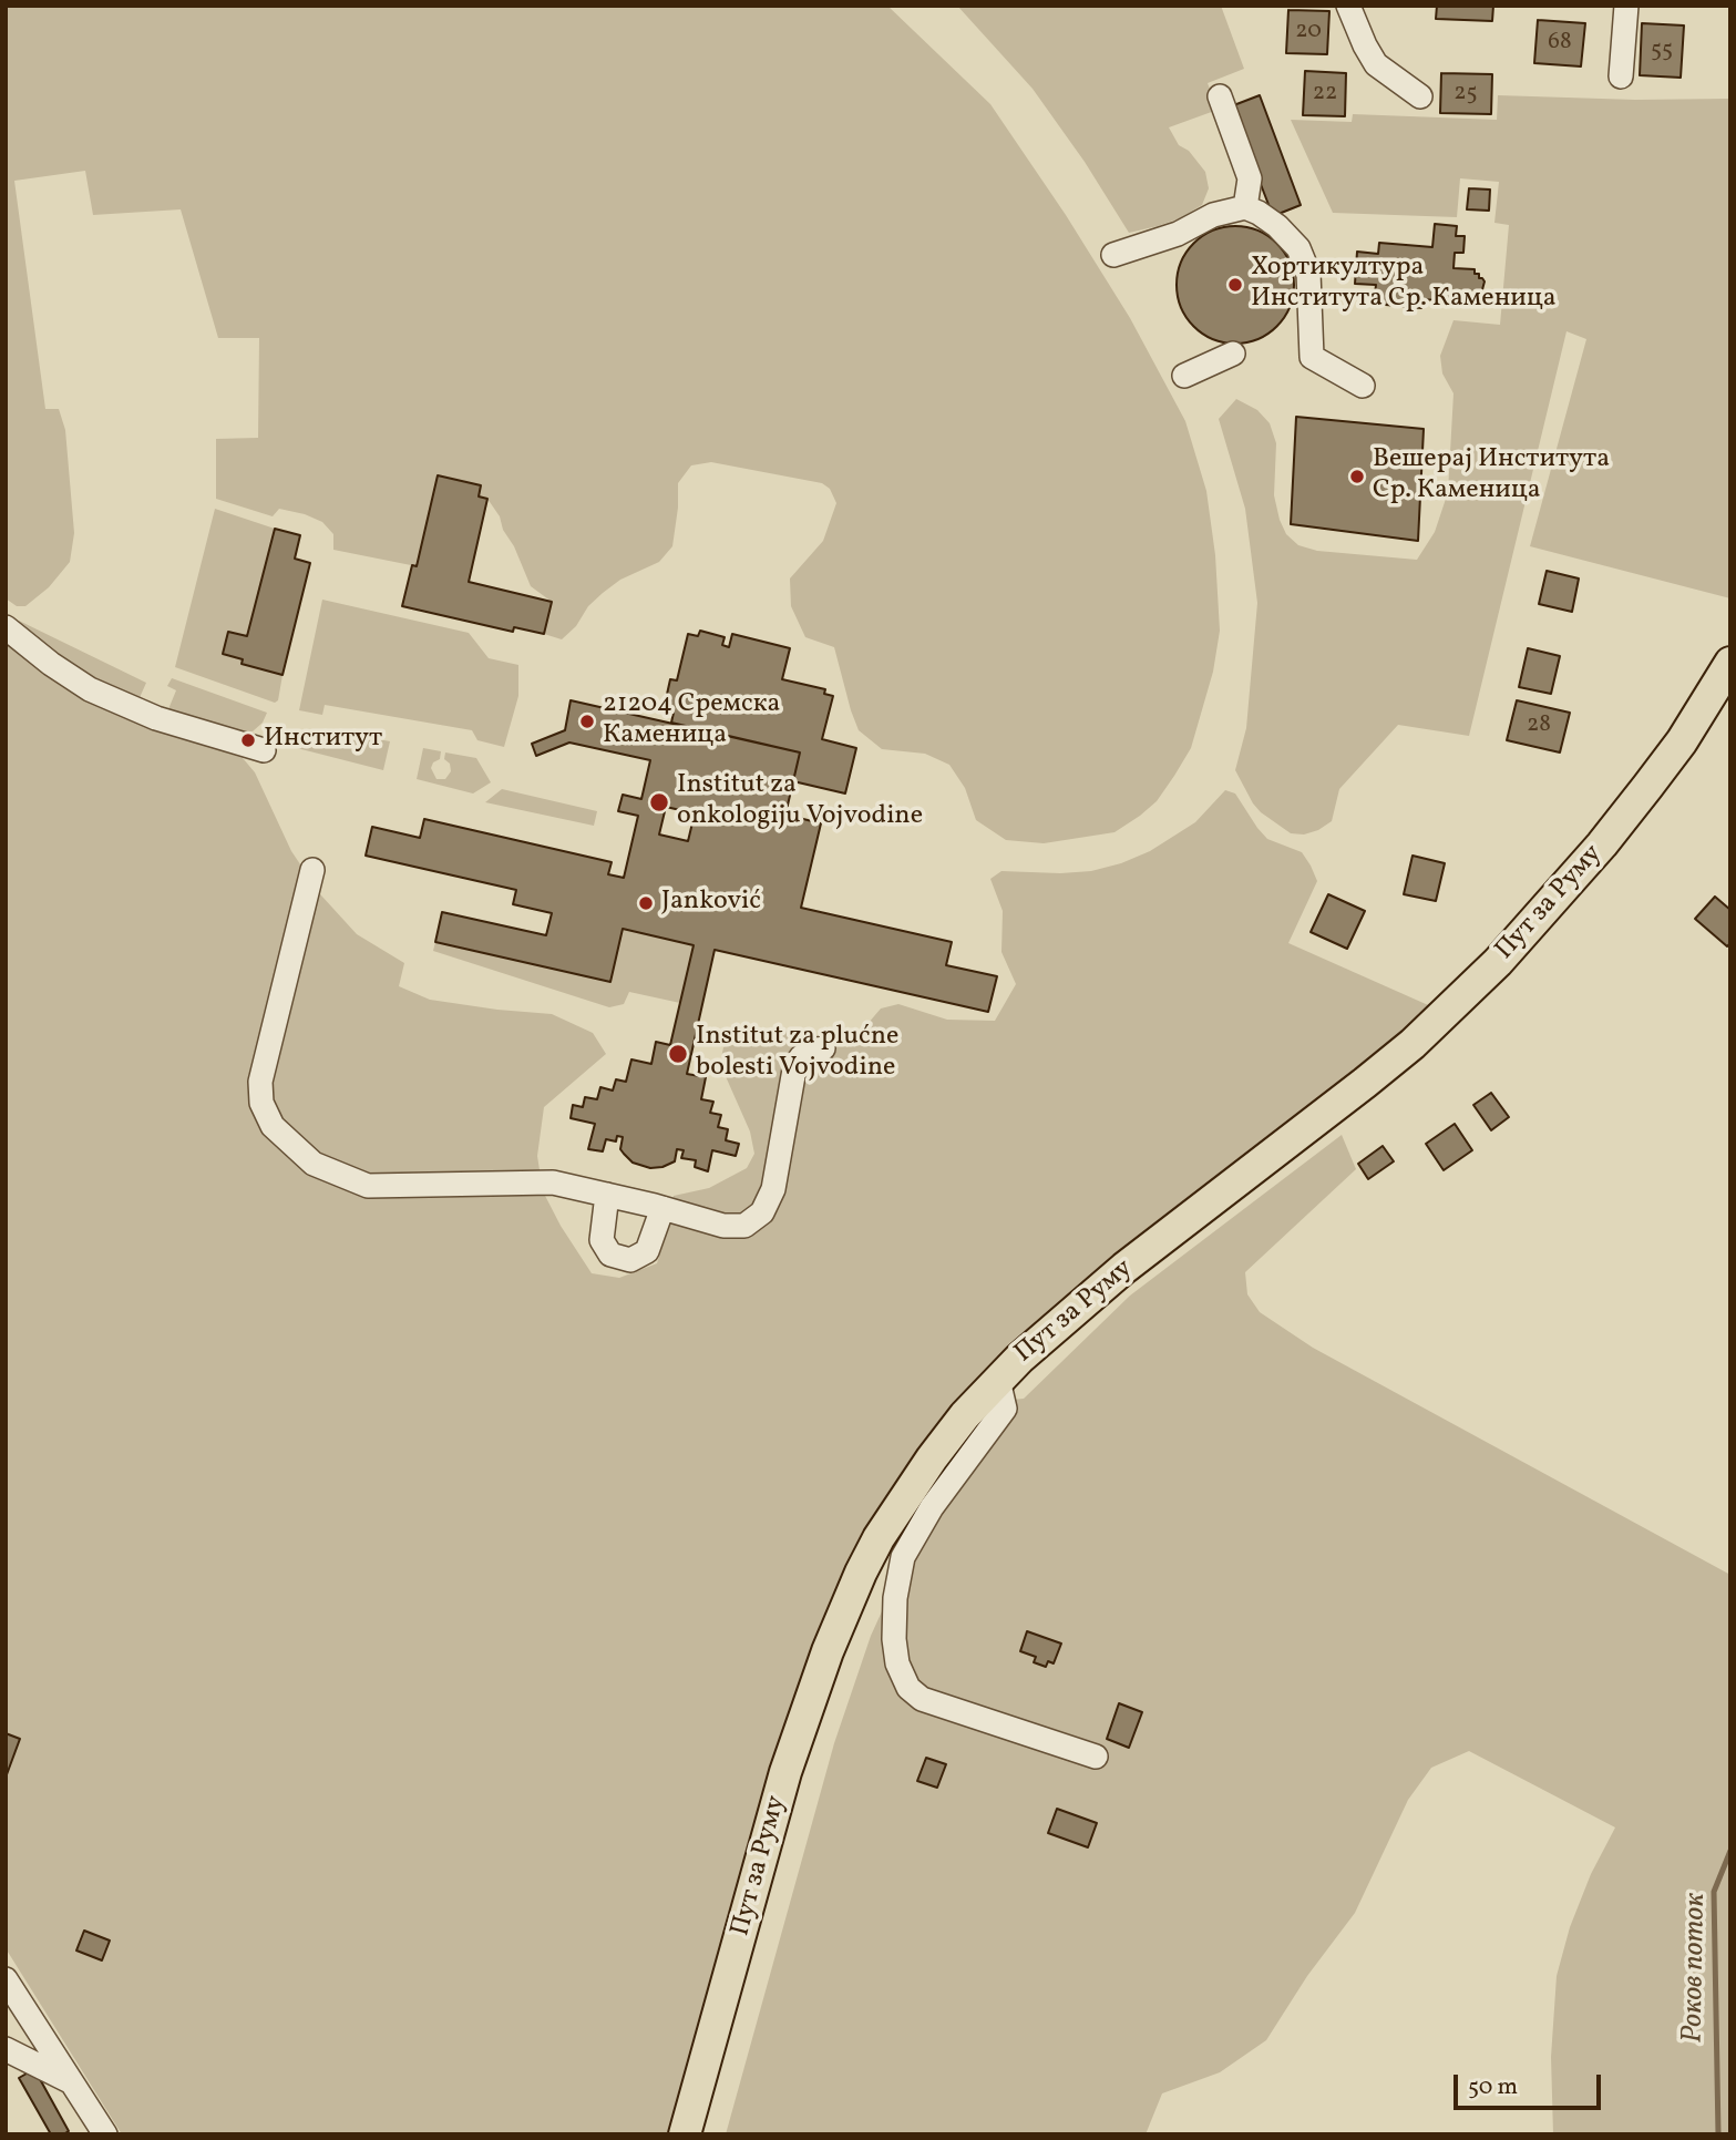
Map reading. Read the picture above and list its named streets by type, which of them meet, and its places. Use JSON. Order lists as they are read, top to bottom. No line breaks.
{"streets":{"main road":["Пут за Руму"]},"water":["Роков поток"],"places":["Хортикултура Института Ср. Каменица","Вешерај Института Ср. Каменица","21204 Сремска Каменица","Институт","Institut za onkologiju Vojvodine","Janković","Institut za plućne bolesti Vojvodine"],"house_numbers":["20","68","55","22","25","28"],"scale_bar":"50 m"}
